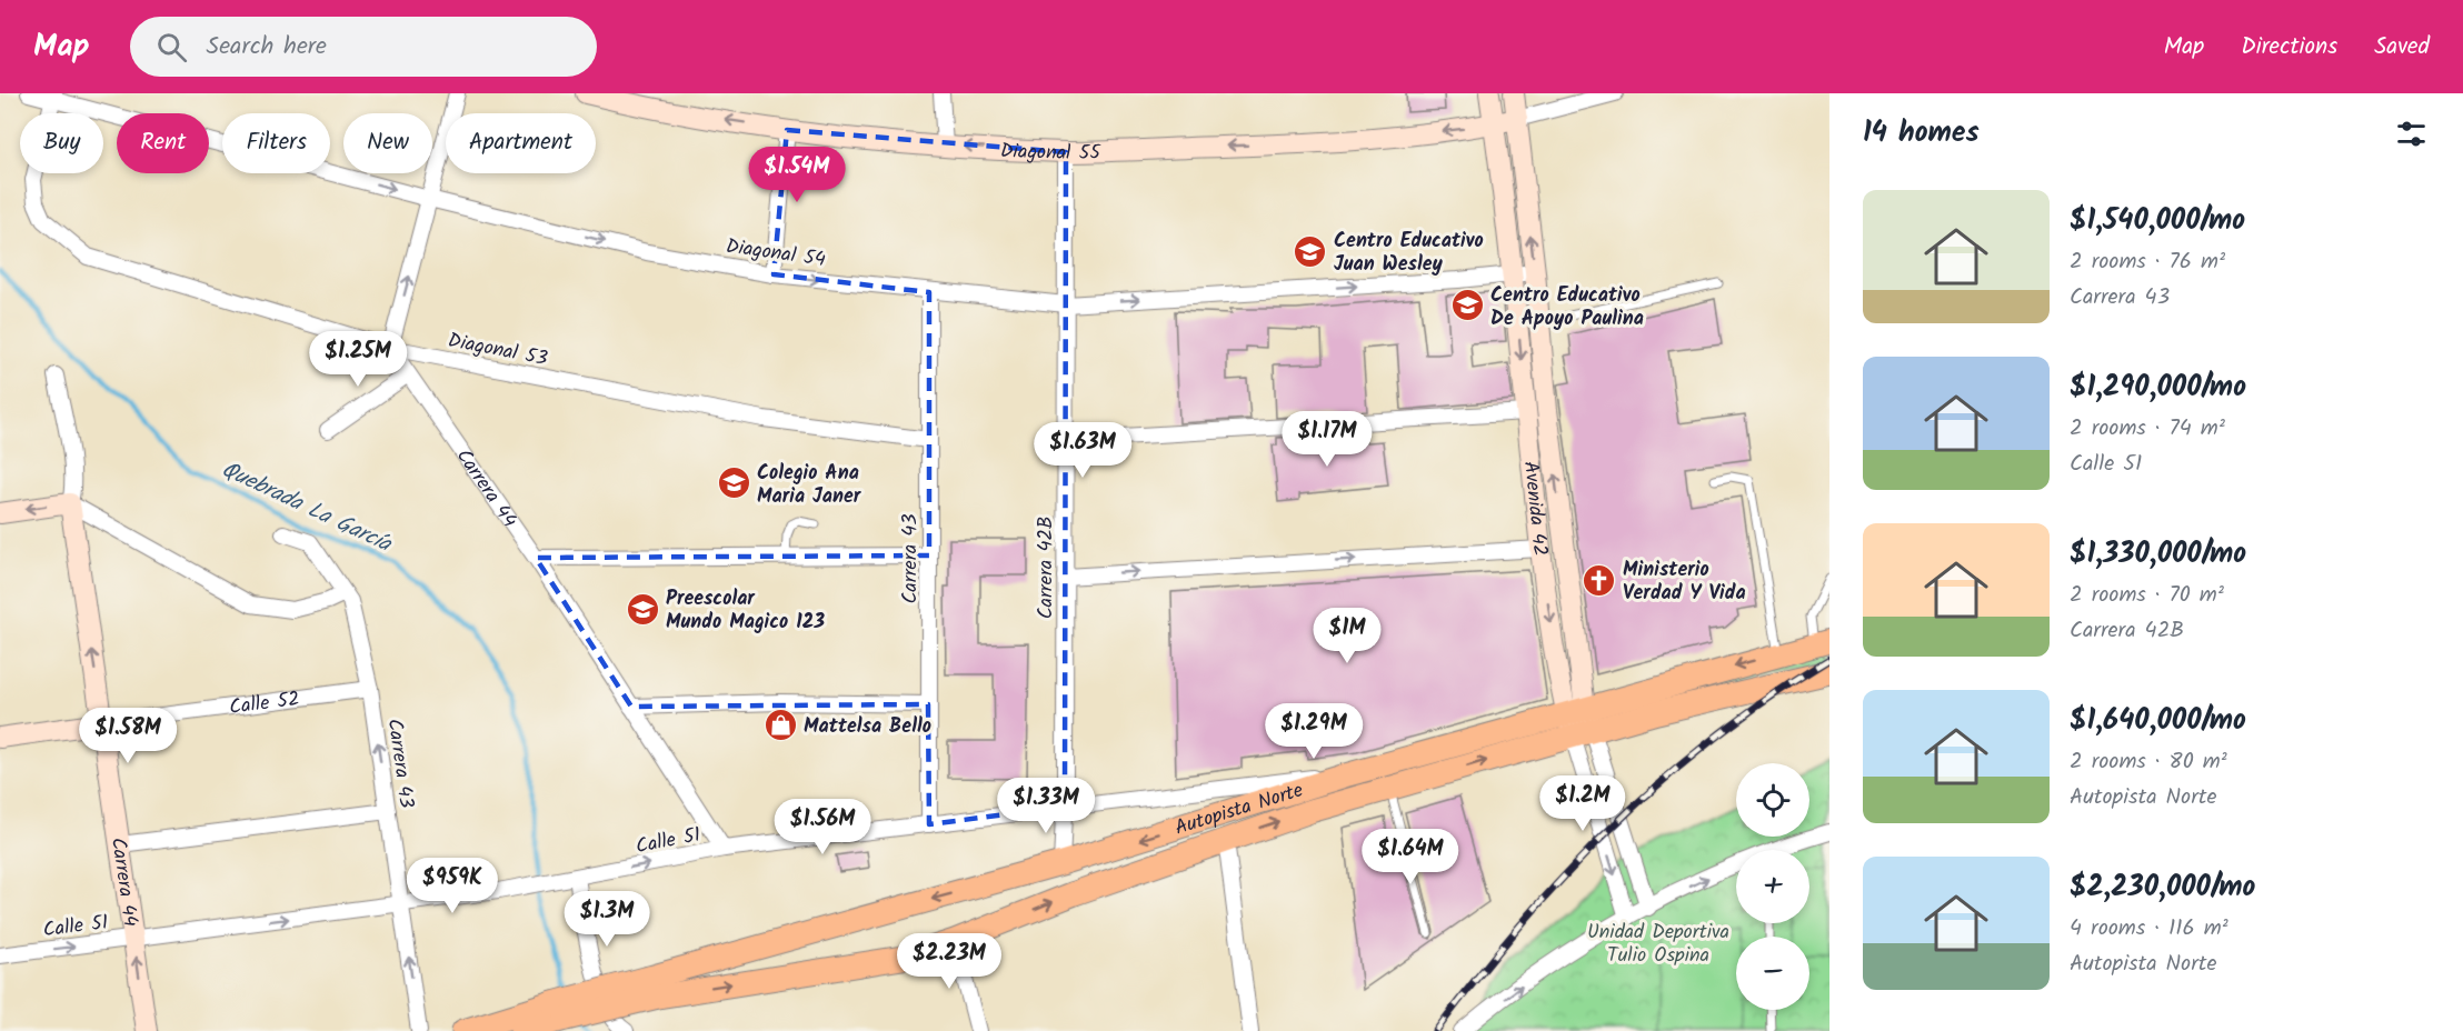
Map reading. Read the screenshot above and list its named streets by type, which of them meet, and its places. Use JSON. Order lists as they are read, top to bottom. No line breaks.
{"streets":{"main road":["Autopista Norte"],"street":["Diagonal 55","Diagonal 54","Diagonal 53","Carrera 44","Avenida 42","Carrera 43","Carrera 42B","Calle 52","Calle 51"]},"crossings":[["Diagonal 55","Avenida 42"],["Diagonal 55","Carrera 42B"],["Diagonal 54","Diagonal 53"],["Diagonal 54","Avenida 42"],["Diagonal 54","Carrera 43"],["Diagonal 54","Carrera 42B"],["Diagonal 53","Carrera 44"],["Diagonal 53","Carrera 43"],["Carrera 44","Calle 52"],["Carrera 44","Calle 51"],["Avenida 42","Autopista Norte"],["Carrera 43","Calle 52"],["Carrera 43","Calle 51"],["Carrera 42B","Autopista Norte"],["Carrera 42B","Calle 51"],["Autopista Norte","Calle 51"]],"one_way":["Diagonal 55","Diagonal 54"],"water":["Quebrada La García"],"parks":["Unidad Deportiva Tulio Ospina"],"places":{"school or university":["Centro Educativo Juan Wesley","Centro Educativo De Apoyo Paulina","Colegio Ana Maria Janer","Preescolar Mundo Magico 123"],"church":["Ministerio Verdad Y Vida"],"shop":["Mattelsa Bello"]},"page":{"header":"Map","search":"Search here","nav":["Map","Directions","Saved"],"heading":"14 homes","chip":["Buy","Rent","Filters","New","Apartment"],"price":["$1.54M","$1.25M","$1.17M","$1.63M","$1M","$1.29M","$1.58M","$1.2M","$1.33M","$1.56M","$1.64M","$959K","$1.3M","$2.23M"],"list":[{"name":"$1,540,000/mo","note":"2 rooms · 76 m² · Carrera 43"},{"name":"$1,290,000/mo","note":"2 rooms · 74 m² · Calle 51"},{"name":"$1,330,000/mo","note":"2 rooms · 70 m² · Carrera 42B"},{"name":"$1,640,000/mo","note":"2 rooms · 80 m² · Autopista Norte"},{"name":"$2,230,000/mo","note":"4 rooms · 116 m² · Autopista Norte"}],"map_buttons":["+","−"]}}
